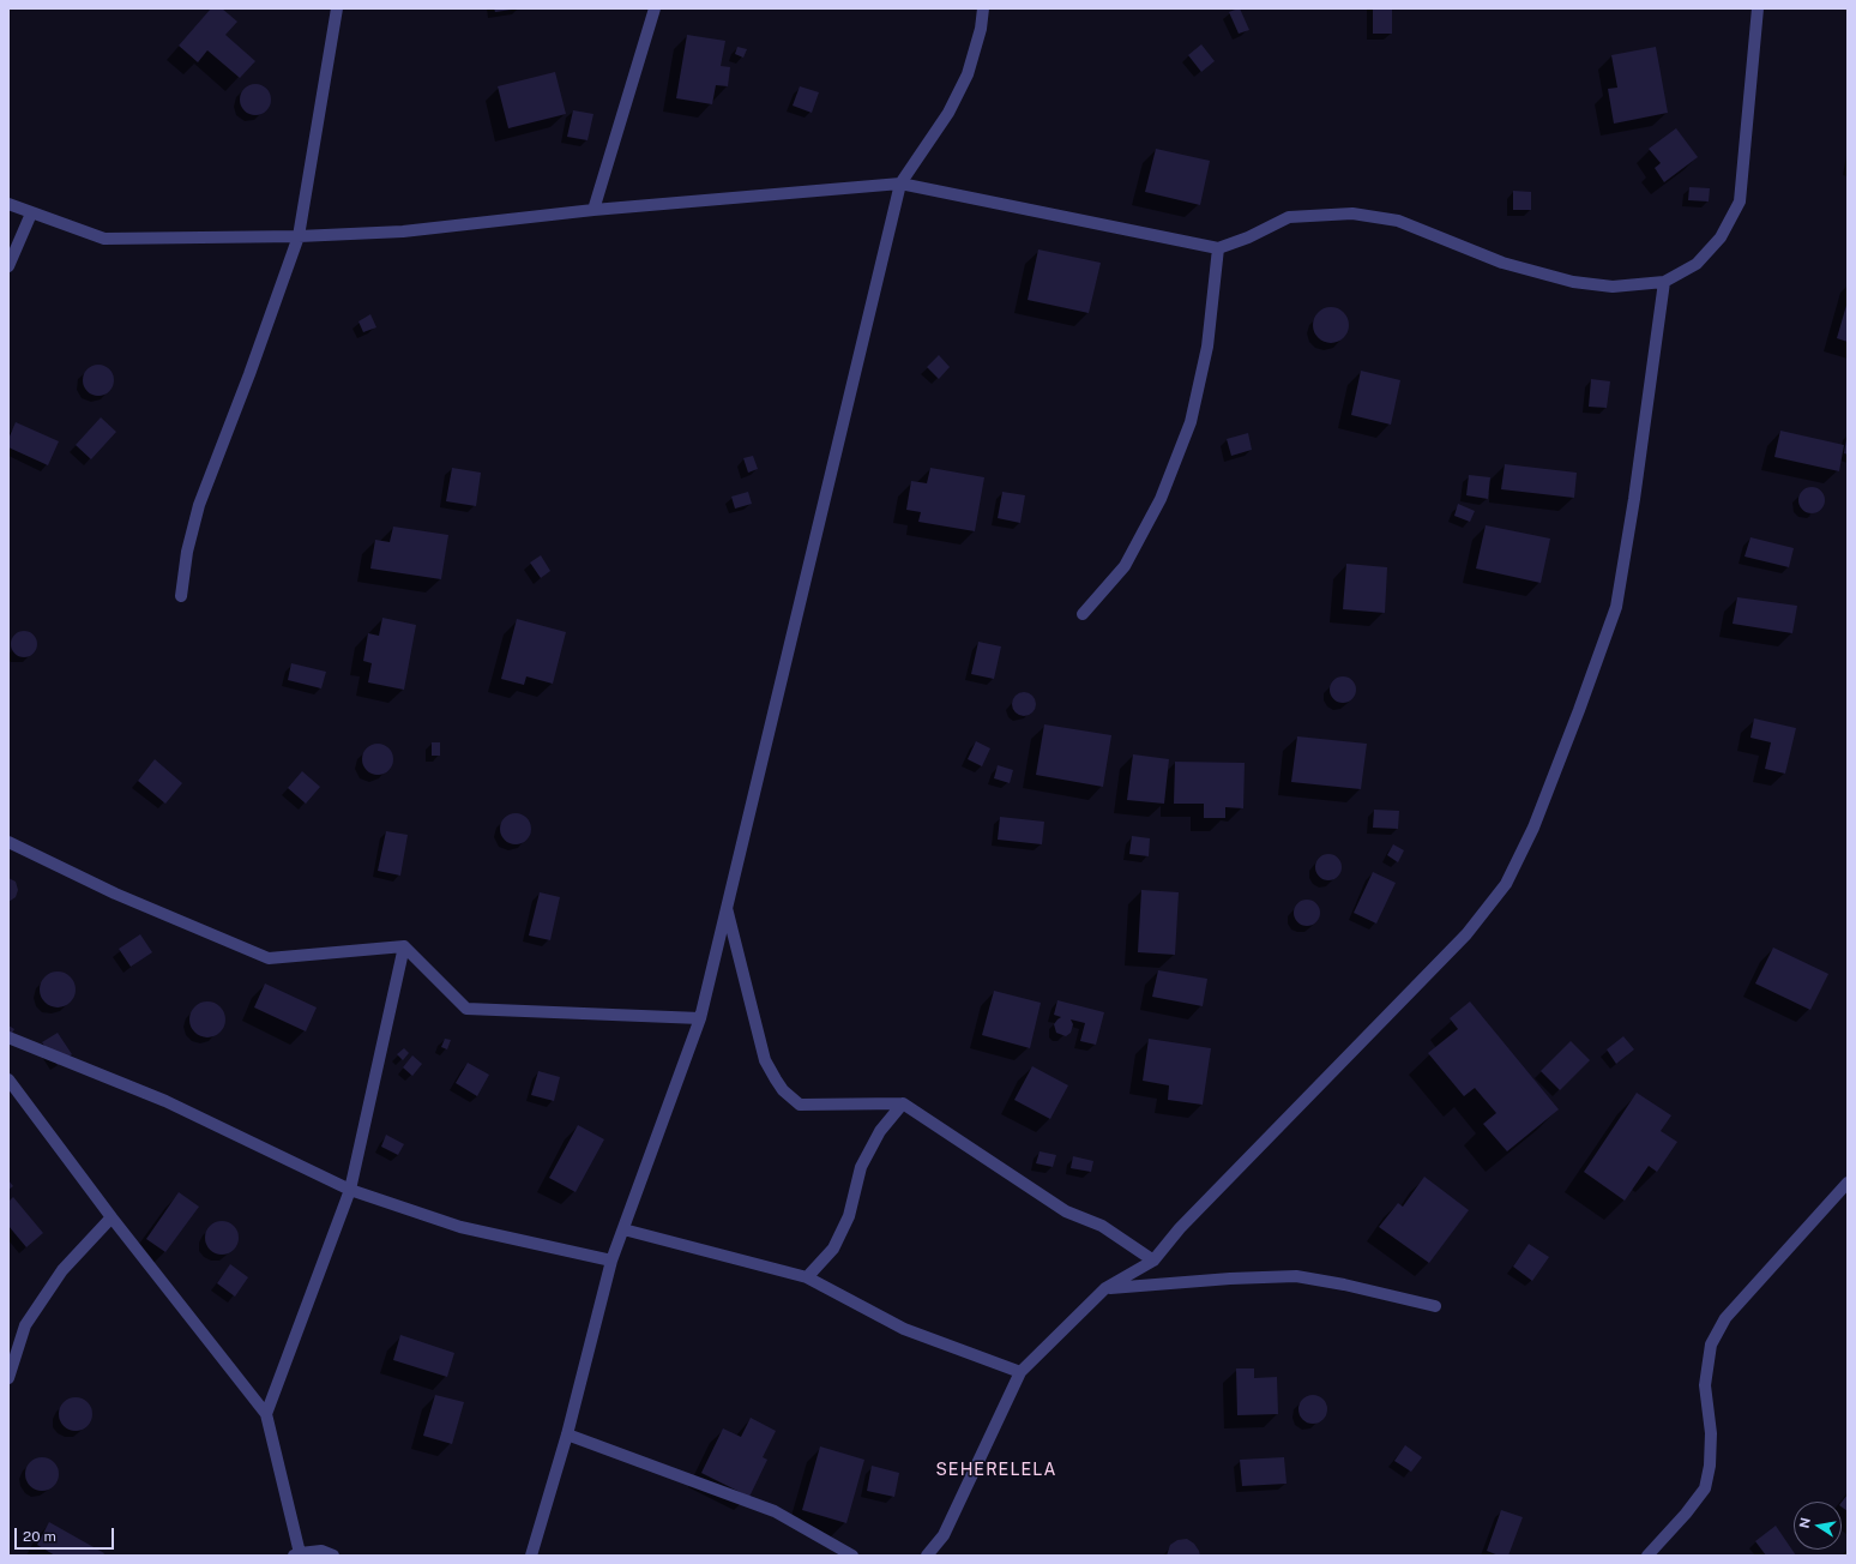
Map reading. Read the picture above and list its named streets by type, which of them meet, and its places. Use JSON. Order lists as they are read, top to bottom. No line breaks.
{"districts":["SEHERELELA"],"scale_bar":"20 m","north":"left"}
